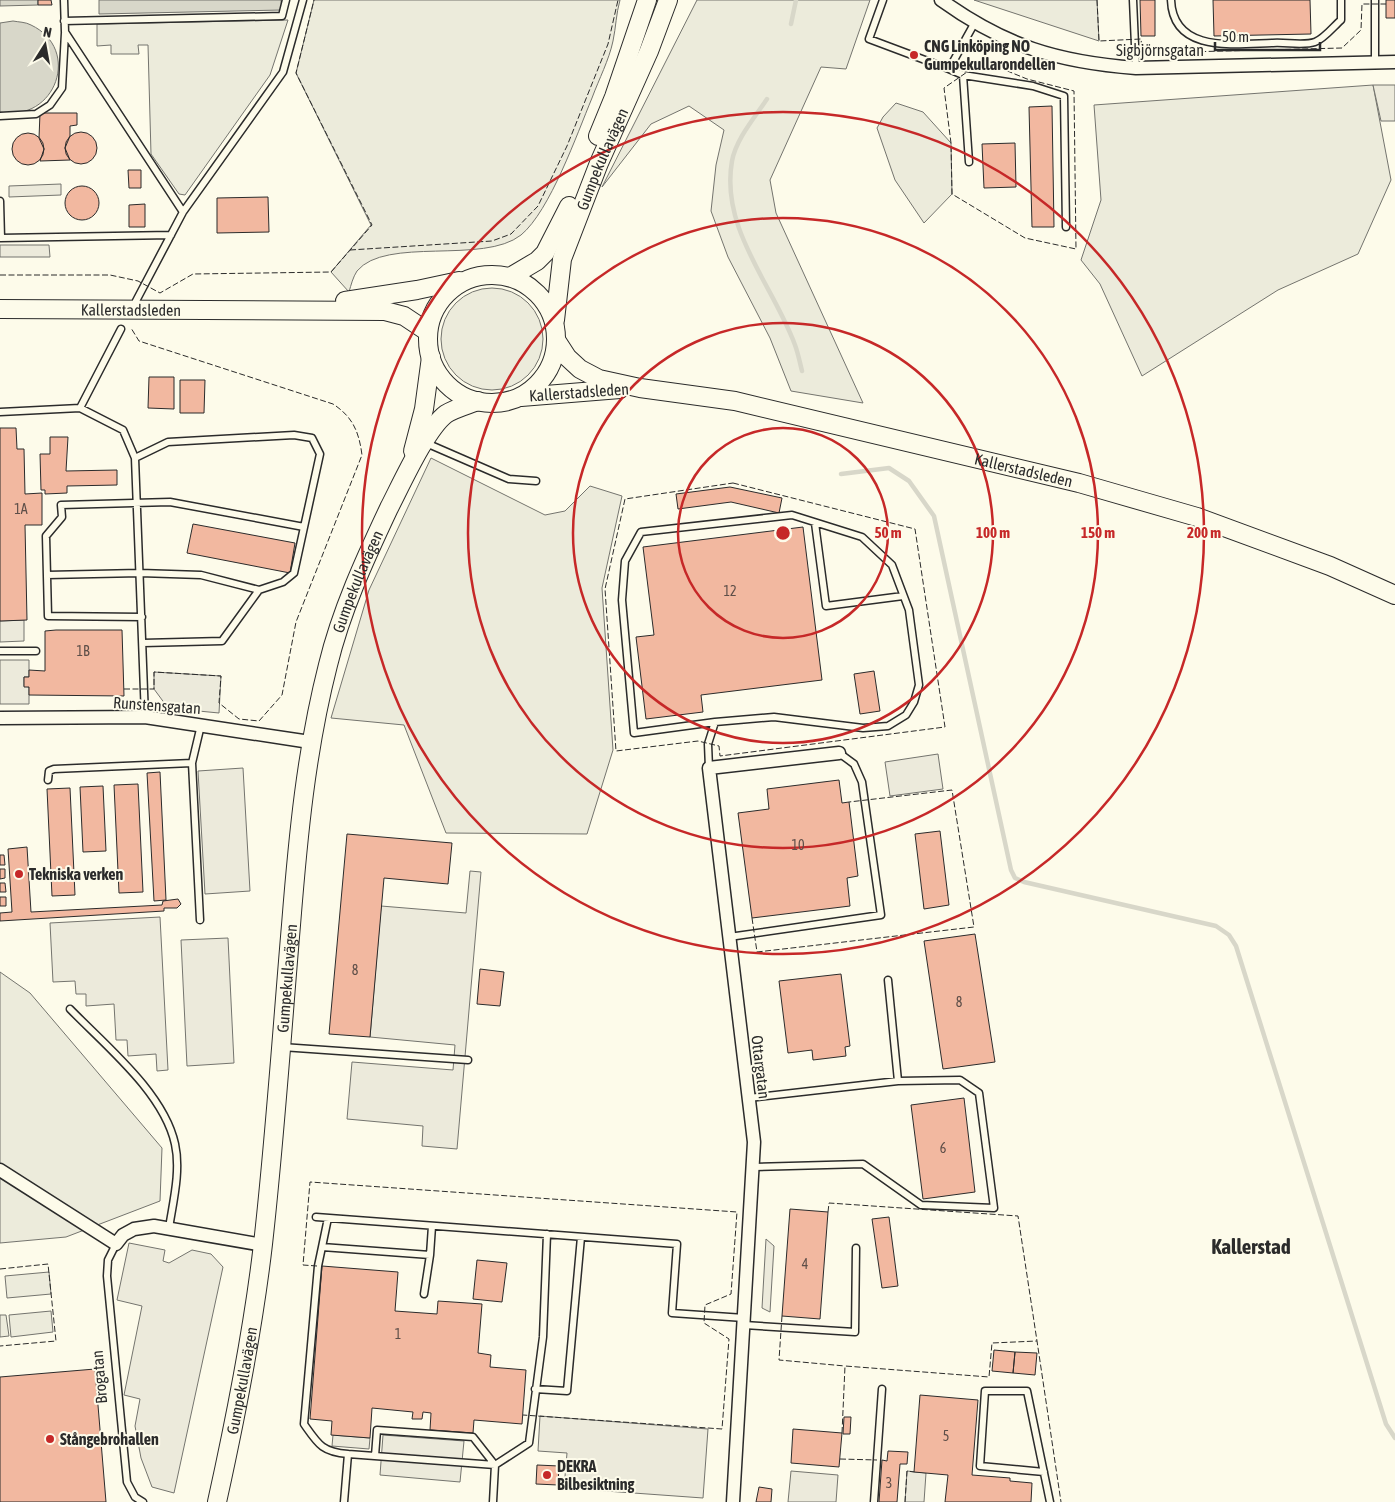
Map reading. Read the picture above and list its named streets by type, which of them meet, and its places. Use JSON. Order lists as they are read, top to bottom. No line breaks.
{"streets":{"main road":["Gumpekullavägen","Kallerstadsleden"],"street":["Sigbjörnsgatan","Runstensgatan","Ottargatan"],"lane":["Brogatan"]},"crossings":[["Gumpekullavägen","Kallerstadsleden"],["Gumpekullavägen","Runstensgatan"]],"districts":["Kallerstad"],"places":["CNG Linköping NO Gumpekullarondellen","Tekniska verken","Stångebrohallen","DEKRA Bilbesiktning"],"house_numbers":["1A","12","1B","10","8","8","6","4","1","5","3"],"scale_bar":"50 m","north":"top","rings":["50 m","100 m","150 m","200 m"]}
